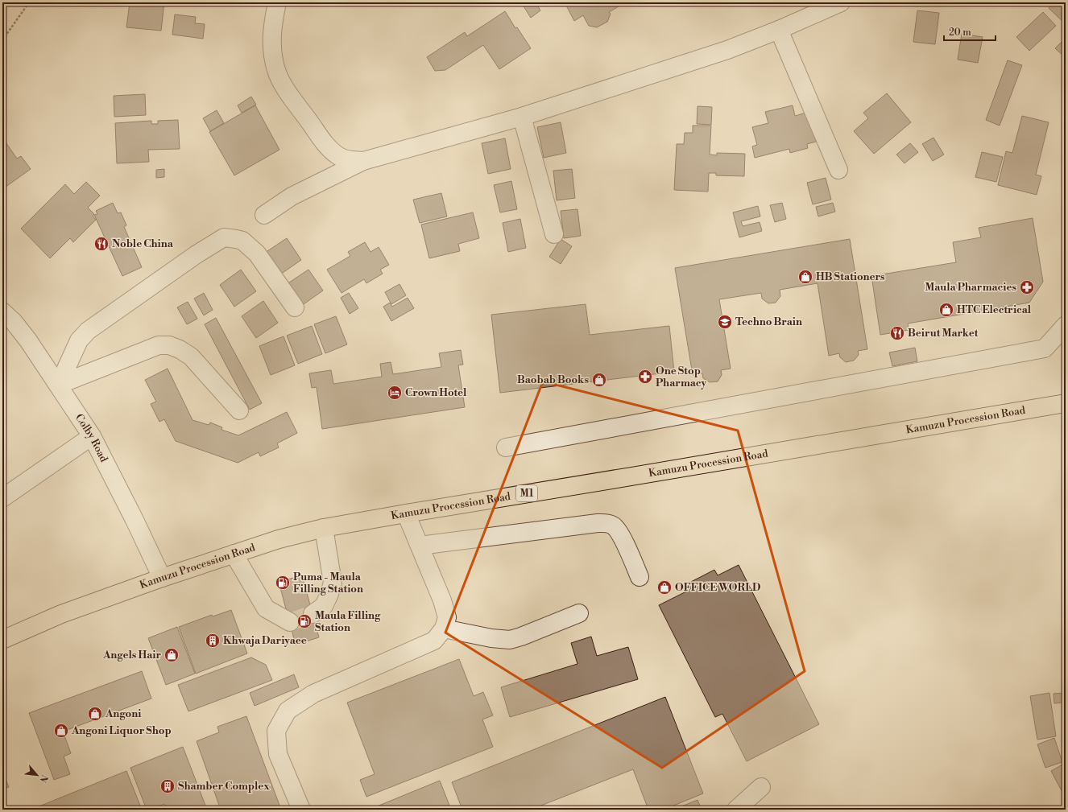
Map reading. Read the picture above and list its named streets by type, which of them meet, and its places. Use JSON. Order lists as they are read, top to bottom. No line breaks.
{"streets":{"highway":["Kamuzu Procession Road","M1"],"street":["Colby Road"]},"crossings":[["Kamuzu Procession Road","Colby Road"]],"places":{"restaurant":["Noble China","Beirut Market"],"shop":["HB Stationers","HTC Electrical","Baobab Books","OFFICE WORLD","Angels Hair","Angoni","Angoni Liquor Shop"],"pharmacy":["Maula Pharmacies","One Stop Pharmacy"],"school or university":["Techno Brain"],"hotel":["Crown Hotel"],"fuel station":["Puma - Maula Filling Station","Maula Filling Station"],"building":["Khwaja Dariyaee","Shamber Complex"]},"scale_bar":"20 m","north":"bottom right"}
